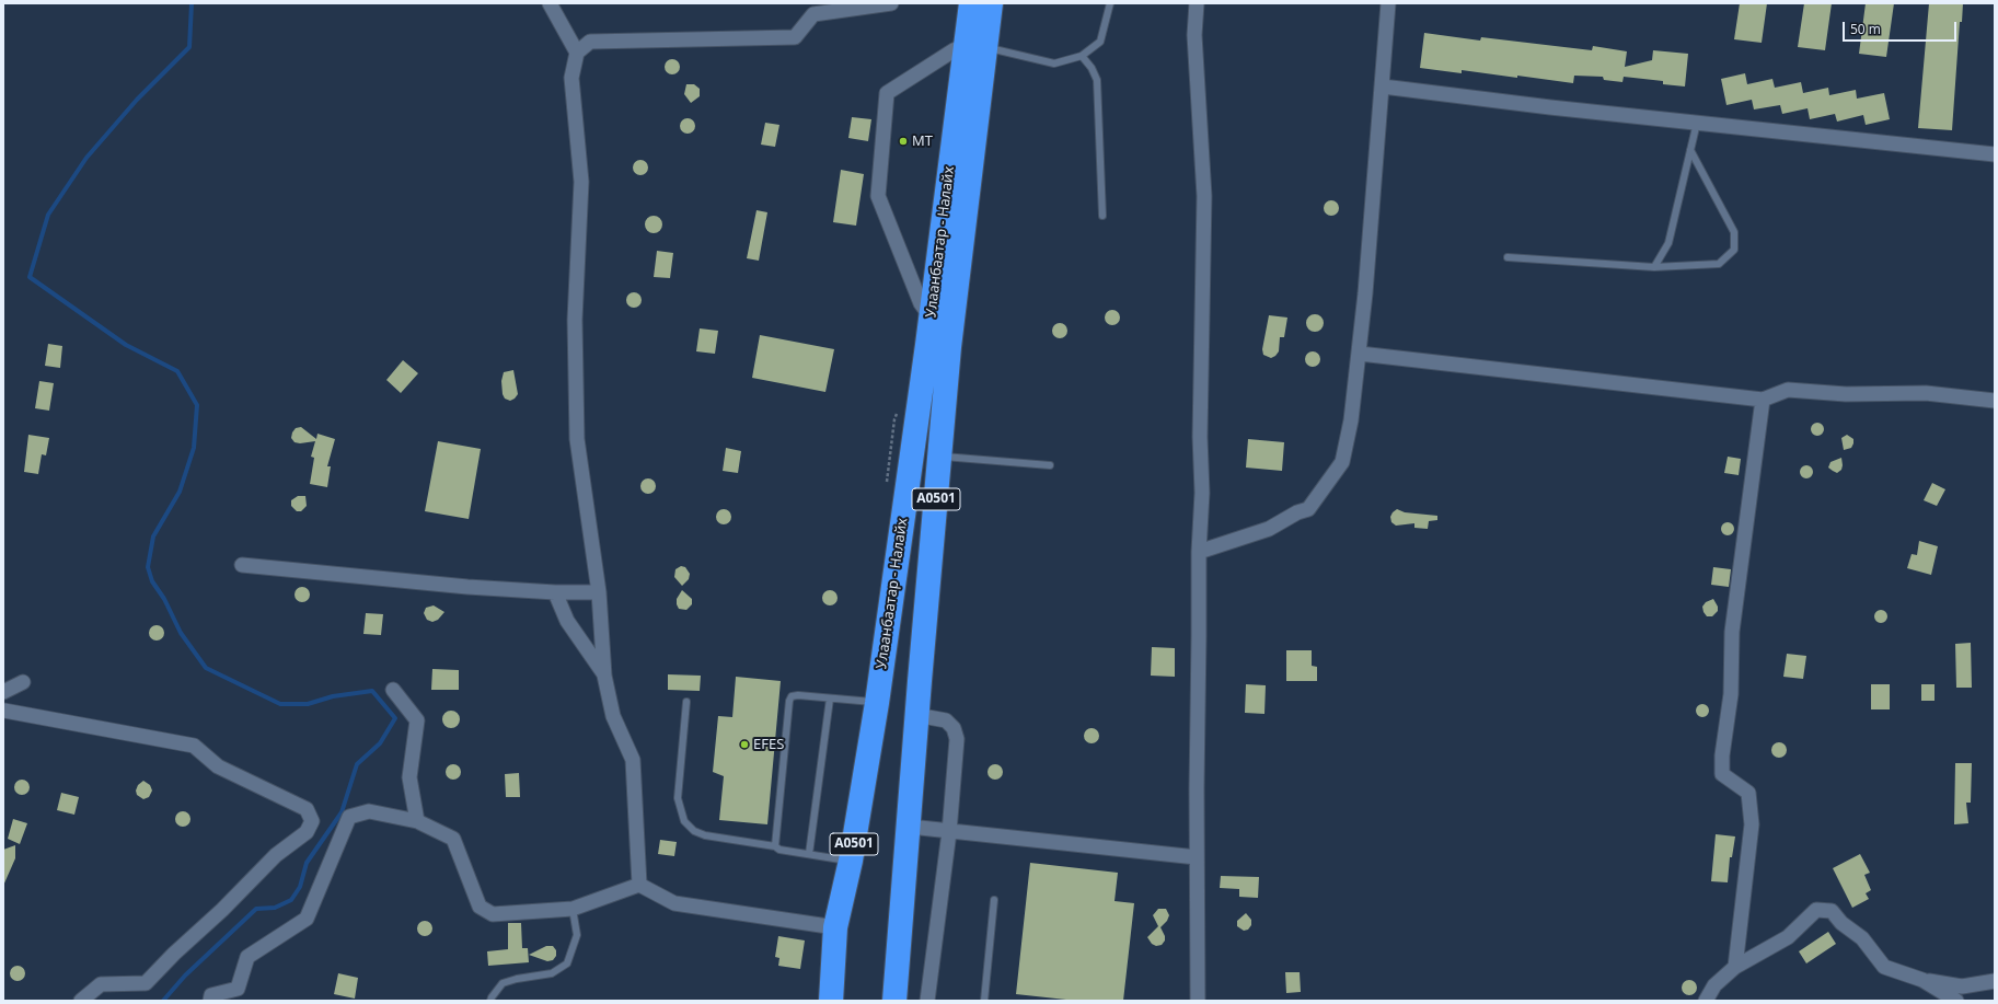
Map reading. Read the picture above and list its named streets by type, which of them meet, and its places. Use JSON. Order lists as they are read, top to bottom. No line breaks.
{"streets":{"highway":["Улаанбаатар - Налайх","A0501"]},"places":["MT","EFES"],"scale_bar":"50 m"}
